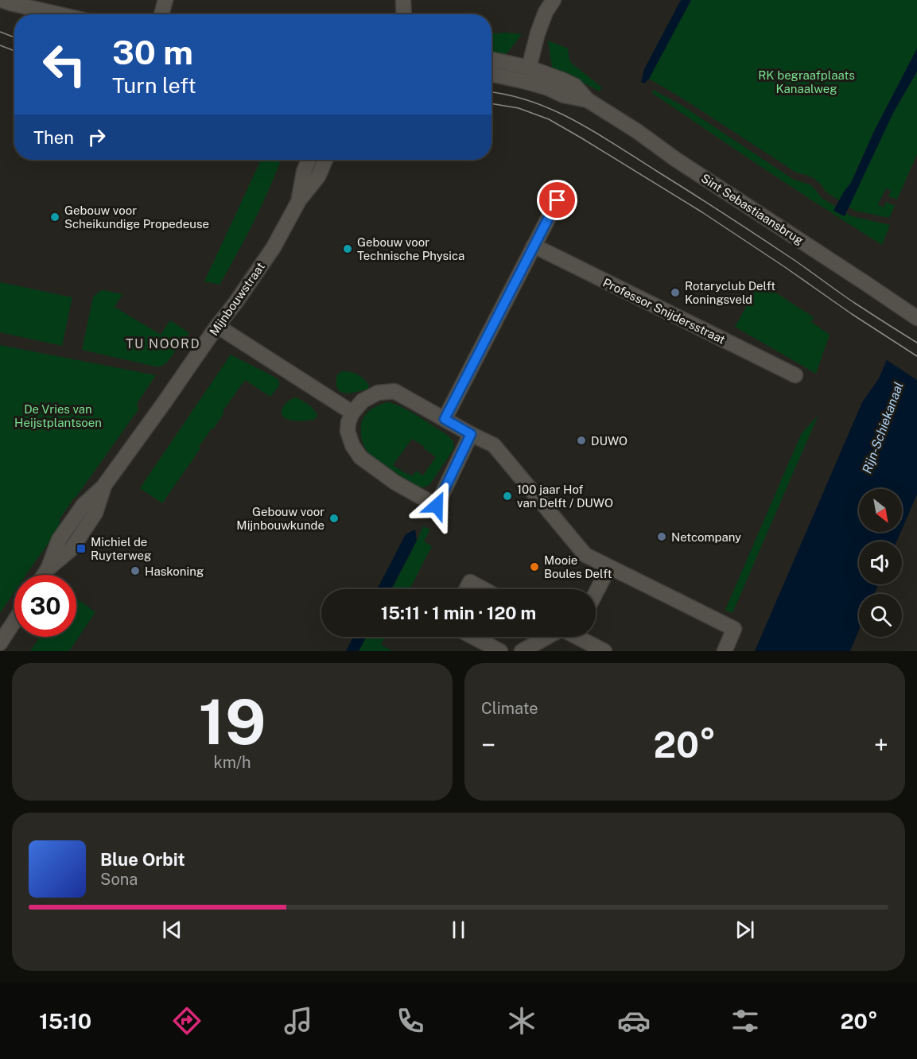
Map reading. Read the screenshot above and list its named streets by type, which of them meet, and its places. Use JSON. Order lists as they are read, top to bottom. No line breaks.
{"streets":{"street":["Sint Sebastiaansbrug","Mijnbouwstraat","Professor Snijdersstraat"]},"districts":["TU NOORD"],"water":["Rijn-Schiekanaal"],"parks":["RK begraafplaats Kanaalweg","De Vries van Heijstplantsoen"],"places":{"other":["Gebouw voor Scheikundige Propedeuse","Gebouw voor Technische Physica","Rotaryclub Delft Koningsveld","DUWO","100 jaar Hof van Delft / DUWO","Gebouw voor Mijnbouwkunde","Netcompany","Mooie Boules Delft","Haskoning"],"transit":["Michiel de Ruyterweg"]},"north":"bottom right","page":{"turn":["30 m","Turn left"],"then":"Then","limit":"30","trip":"15:11 · 1 min · 120 m","tile":[["19","km/h"],"Climate"],"heat":["−","20°","+"],"song":["Blue Orbit","Sona"],"tabs":["15:10","20°"]}}
